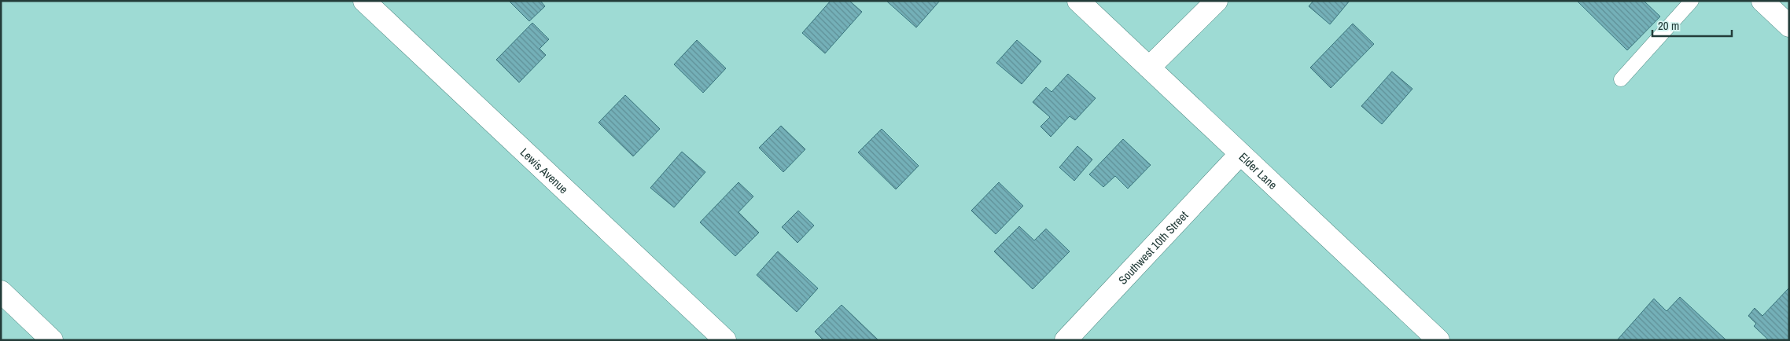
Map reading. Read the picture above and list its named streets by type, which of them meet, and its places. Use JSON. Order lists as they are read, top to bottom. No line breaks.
{"streets":{"street":["Lewis Avenue","Elder Lane","Southwest 10th Street"]},"crossings":[["Elder Lane","Southwest 10th Street"]],"scale_bar":"20 m"}
